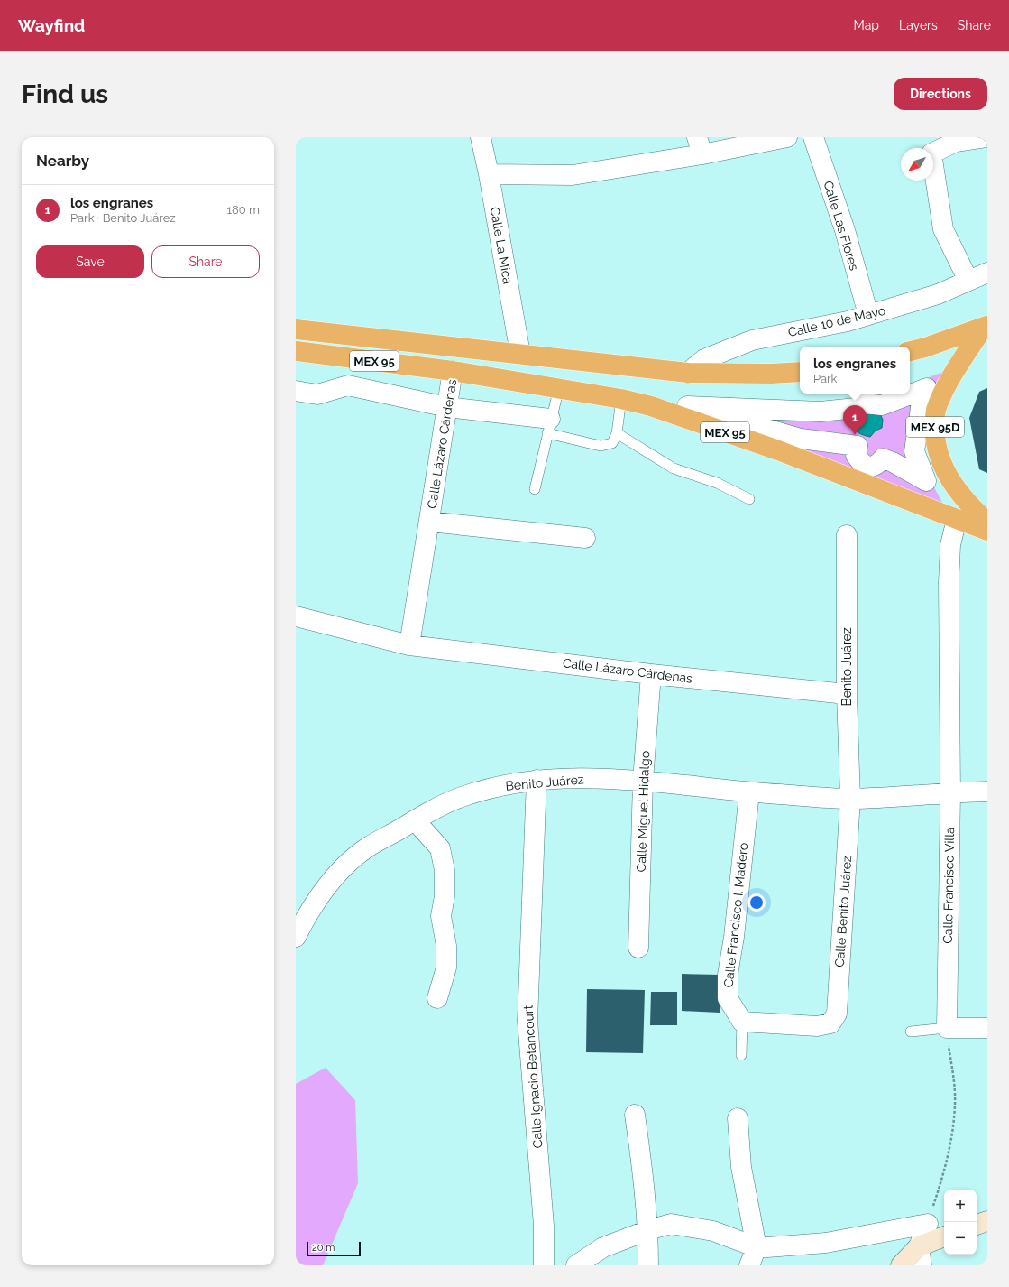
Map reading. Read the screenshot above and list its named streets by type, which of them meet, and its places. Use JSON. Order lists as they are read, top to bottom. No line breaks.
{"streets":{"highway":["MEX 95","MEX 95D"],"street":["Calle Las Flores","Calle La Mica","Calle 10 de Mayo","Calle Lázaro Cárdenas","Benito Juárez","Calle Miguel Hidalgo","Calle Francisco Villa","Calle Benito Juárez","Calle Francisco I. Madero","Calle Ignacio Betancourt"]},"crossings":[["Calle Las Flores","Calle 10 de Mayo"],["Calle La Mica","MEX 95"],["Calle 10 de Mayo","MEX 95"],["MEX 95","Calle Lázaro Cárdenas"],["MEX 95","Calle Francisco Villa"],["Calle Lázaro Cárdenas","Benito Juárez"],["Calle Lázaro Cárdenas","Calle Miguel Hidalgo"],["Benito Juárez","Calle Miguel Hidalgo"],["Benito Juárez","Calle Francisco Villa"],["Benito Juárez","Calle Benito Juárez"],["Benito Juárez","Calle Francisco I. Madero"],["Benito Juárez","Calle Ignacio Betancourt"],["Calle Benito Juárez","Calle Francisco I. Madero"]],"scale_bar":"20 m","north":"bottom left","page":{"header":"Wayfind","nav":["Map","Layers","Share"],"buttons":["Directions",["Save","Share"]],"title":"Find us","heading":"Nearby","list":[{"mark":"1","name":"los engranes","note":"Park · Benito Juárez","value":"180 m"}],"popup":["los engranes","Park"],"pins":"1","map_buttons":["+","−"],"scale":"20 m"}}
